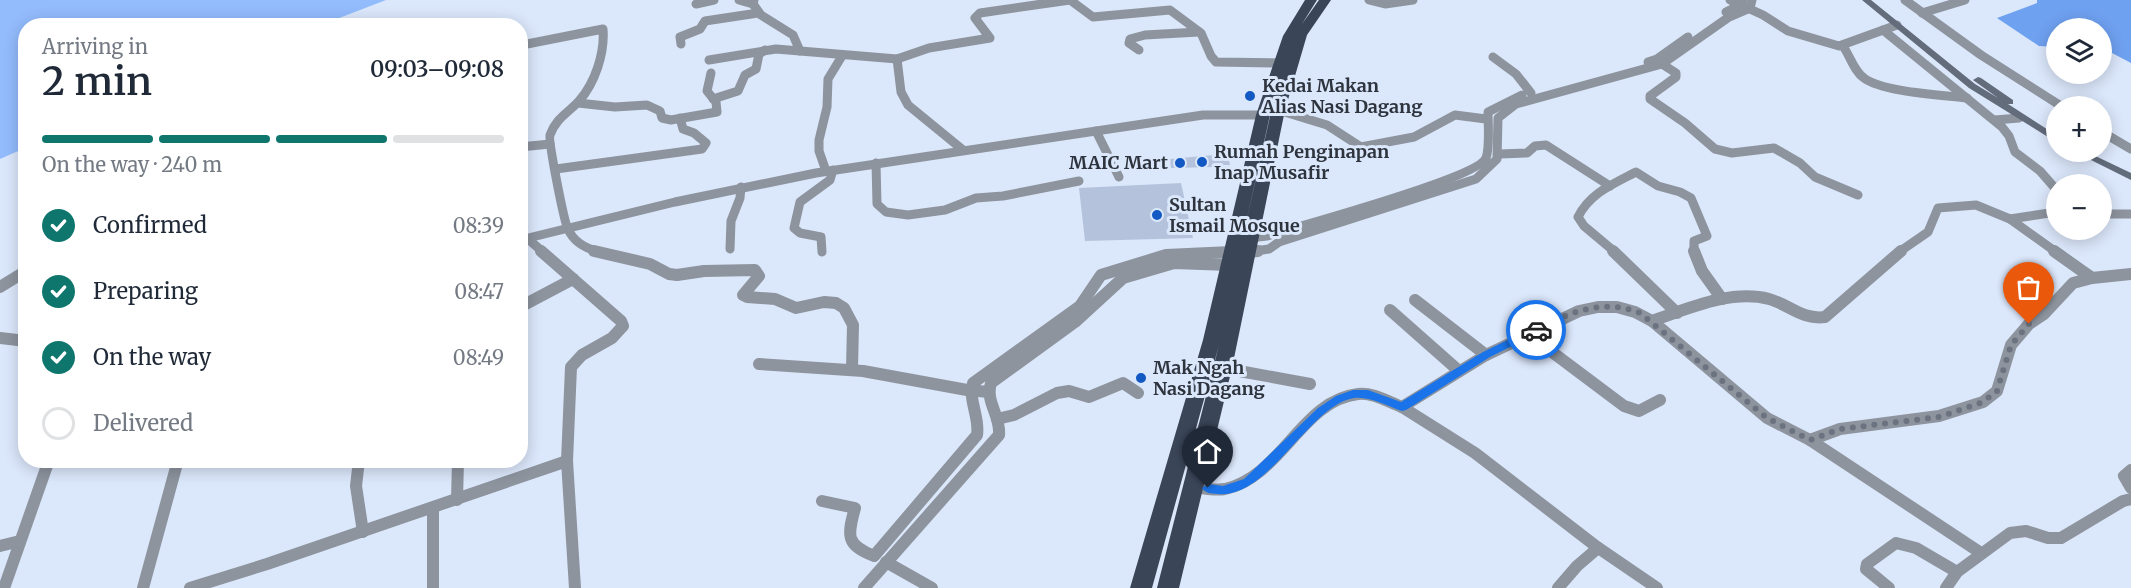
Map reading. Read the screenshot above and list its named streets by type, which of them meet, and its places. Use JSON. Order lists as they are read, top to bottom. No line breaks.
{"places":["Kedai Makan Alias Nasi Dagang","Rumah Penginapan Inap Musafir","MAIC Mart","Sultan Ismail Mosque","Mak Ngah Nasi Dagang"],"page":{"map_buttons":["+","−"],"heading":["2 min","Arriving in","09:03–09:08"],"bar":"On the way · 240 m","list":[["Confirmed","08:39"],["Preparing","08:47"],["On the way","08:49"],"Delivered"]}}
